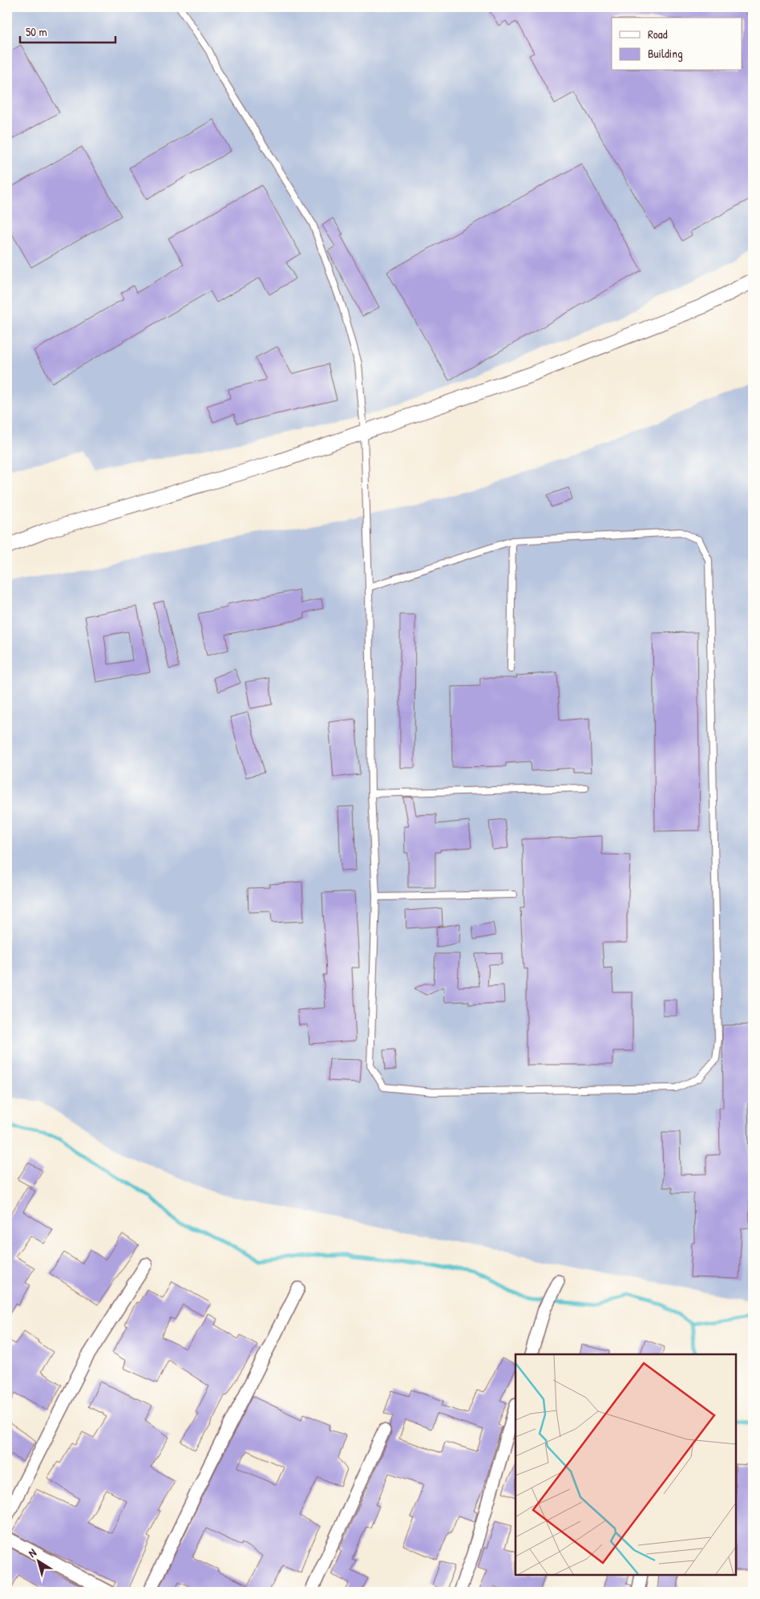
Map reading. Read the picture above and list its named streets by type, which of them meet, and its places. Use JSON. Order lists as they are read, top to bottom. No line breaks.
{"legend":["Road","Building"],"scale_bar":"50 m","north":"top left"}
